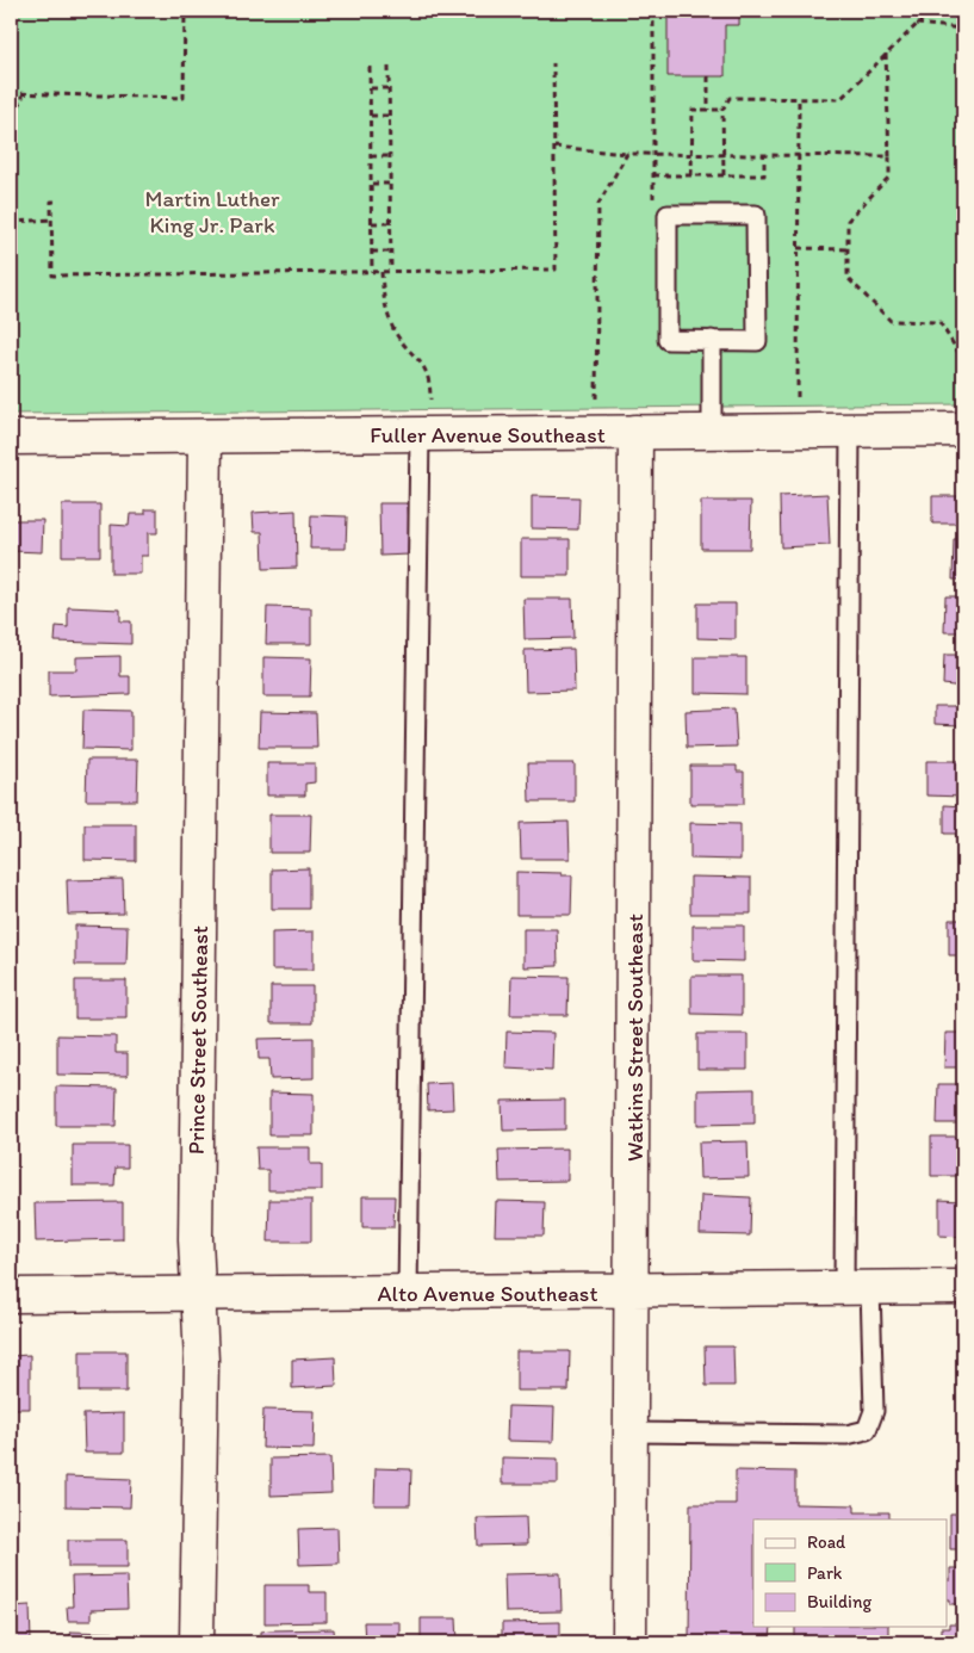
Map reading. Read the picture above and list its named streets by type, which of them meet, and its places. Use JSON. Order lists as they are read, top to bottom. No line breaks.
{"streets":{"street":["Fuller Avenue Southeast","Watkins Street Southeast","Prince Street Southeast","Alto Avenue Southeast"]},"crossings":[["Fuller Avenue Southeast","Watkins Street Southeast"],["Fuller Avenue Southeast","Prince Street Southeast"],["Watkins Street Southeast","Alto Avenue Southeast"],["Prince Street Southeast","Alto Avenue Southeast"]],"parks":["Martin Luther King Jr. Park"],"legend":["Road","Park","Building"]}
